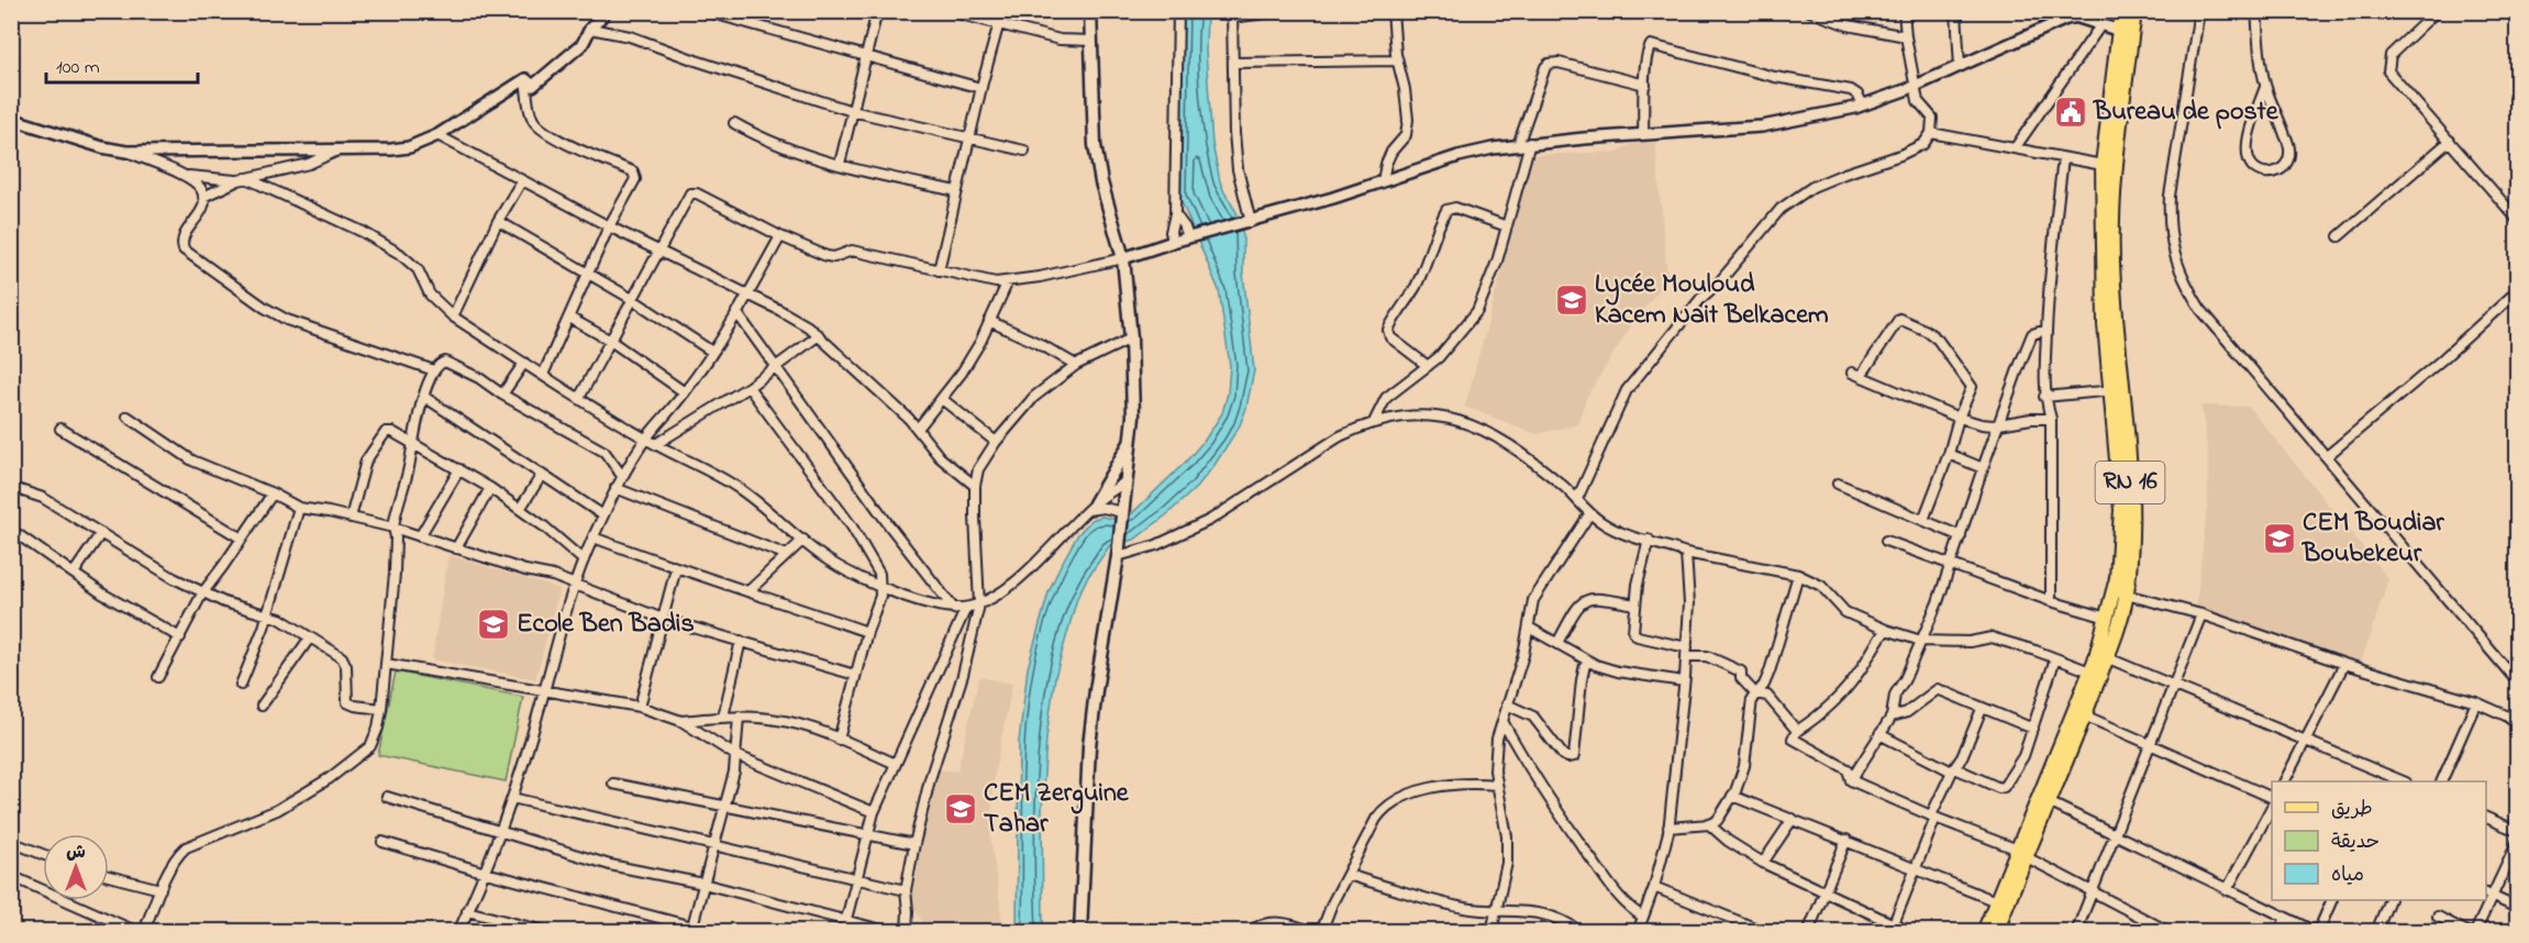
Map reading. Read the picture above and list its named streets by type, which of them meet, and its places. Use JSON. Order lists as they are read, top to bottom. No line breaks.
{"streets":{"main road":["RN 16"]},"places":{"public building":["Bureau de poste"],"school or university":["Lycée Mouloud Kacem Nait Belkacem","CEM Boudiar Boubekeur","Ecole Ben Badis","CEM Zerguine Tahar"]},"legend":["طريق","حديقة","مياه"],"scale_bar":"100 m","north":"top"}
